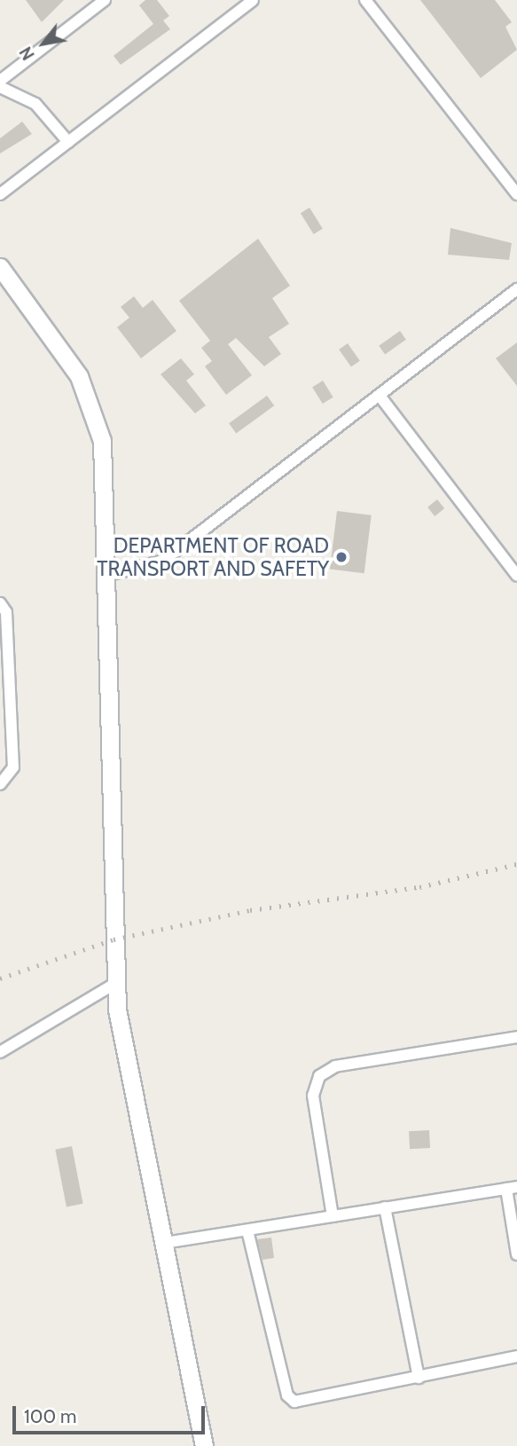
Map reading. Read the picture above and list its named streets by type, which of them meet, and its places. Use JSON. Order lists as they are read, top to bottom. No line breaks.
{"places":["DEPARTMENT OF ROAD TRANSPORT AND SAFETY"],"scale_bar":"100 m","north":"bottom left"}
